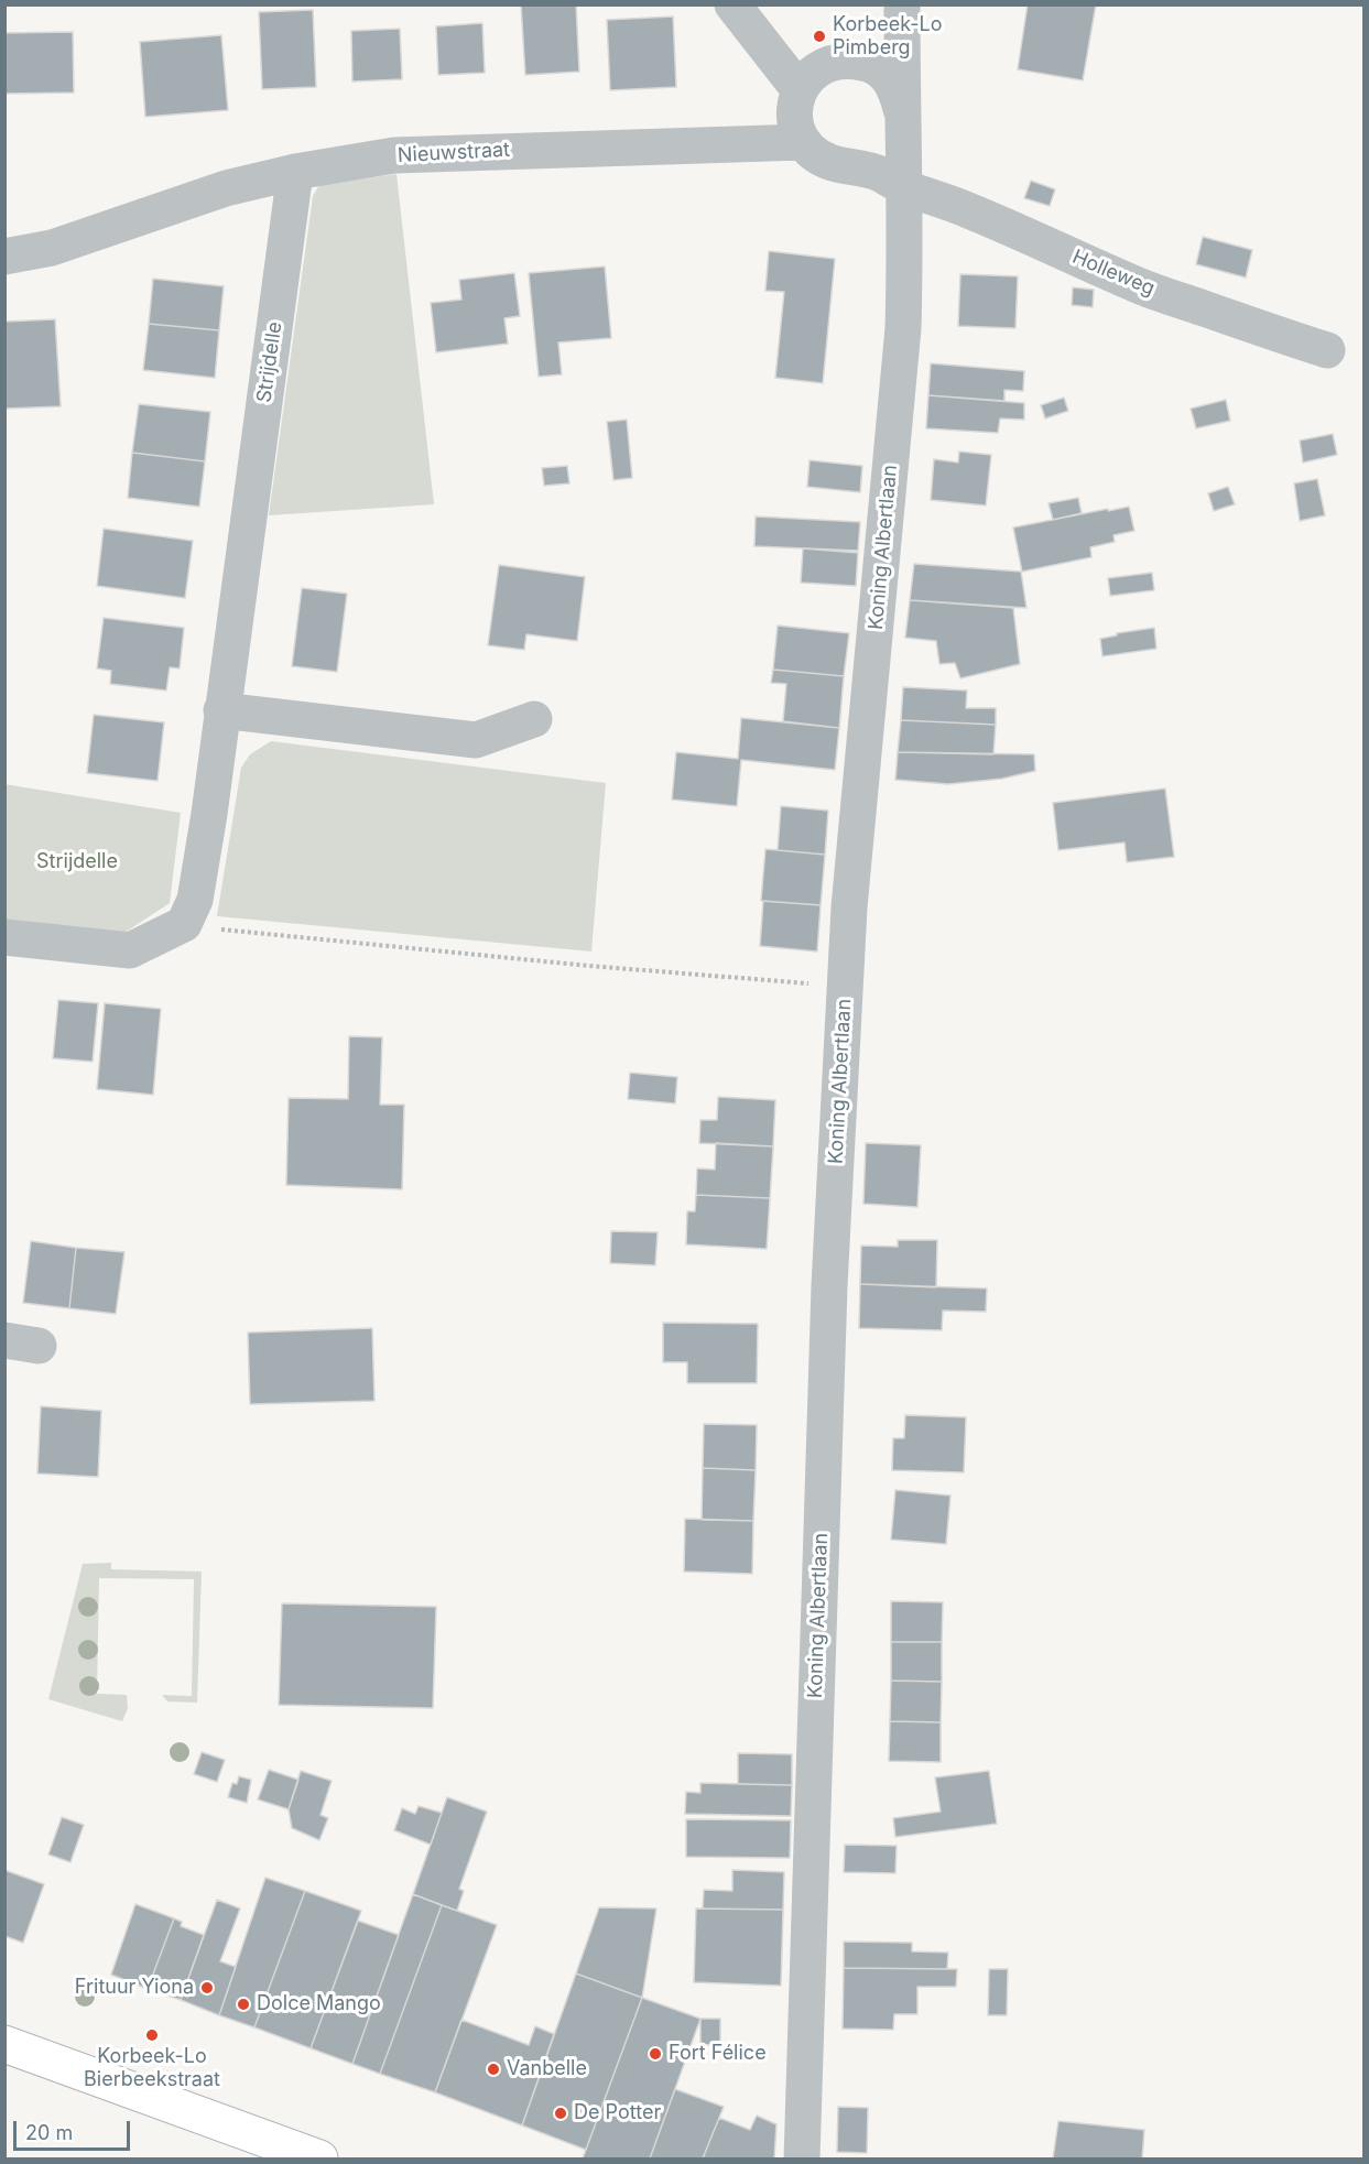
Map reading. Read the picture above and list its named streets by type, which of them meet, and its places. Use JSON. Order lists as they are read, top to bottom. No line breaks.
{"streets":{"street":["Nieuwstraat","Holleweg","Strijdelle","Koning Albertlaan"]},"crossings":[["Nieuwstraat","Strijdelle"],["Holleweg","Koning Albertlaan"]],"parks":["Strijdelle"],"places":["Korbeek-Lo Pimberg","Frituur Yiona","Dolce Mango","Korbeek-Lo Bierbeekstraat","Fort Félice","Vanbelle","De Potter"],"scale_bar":"20 m"}
